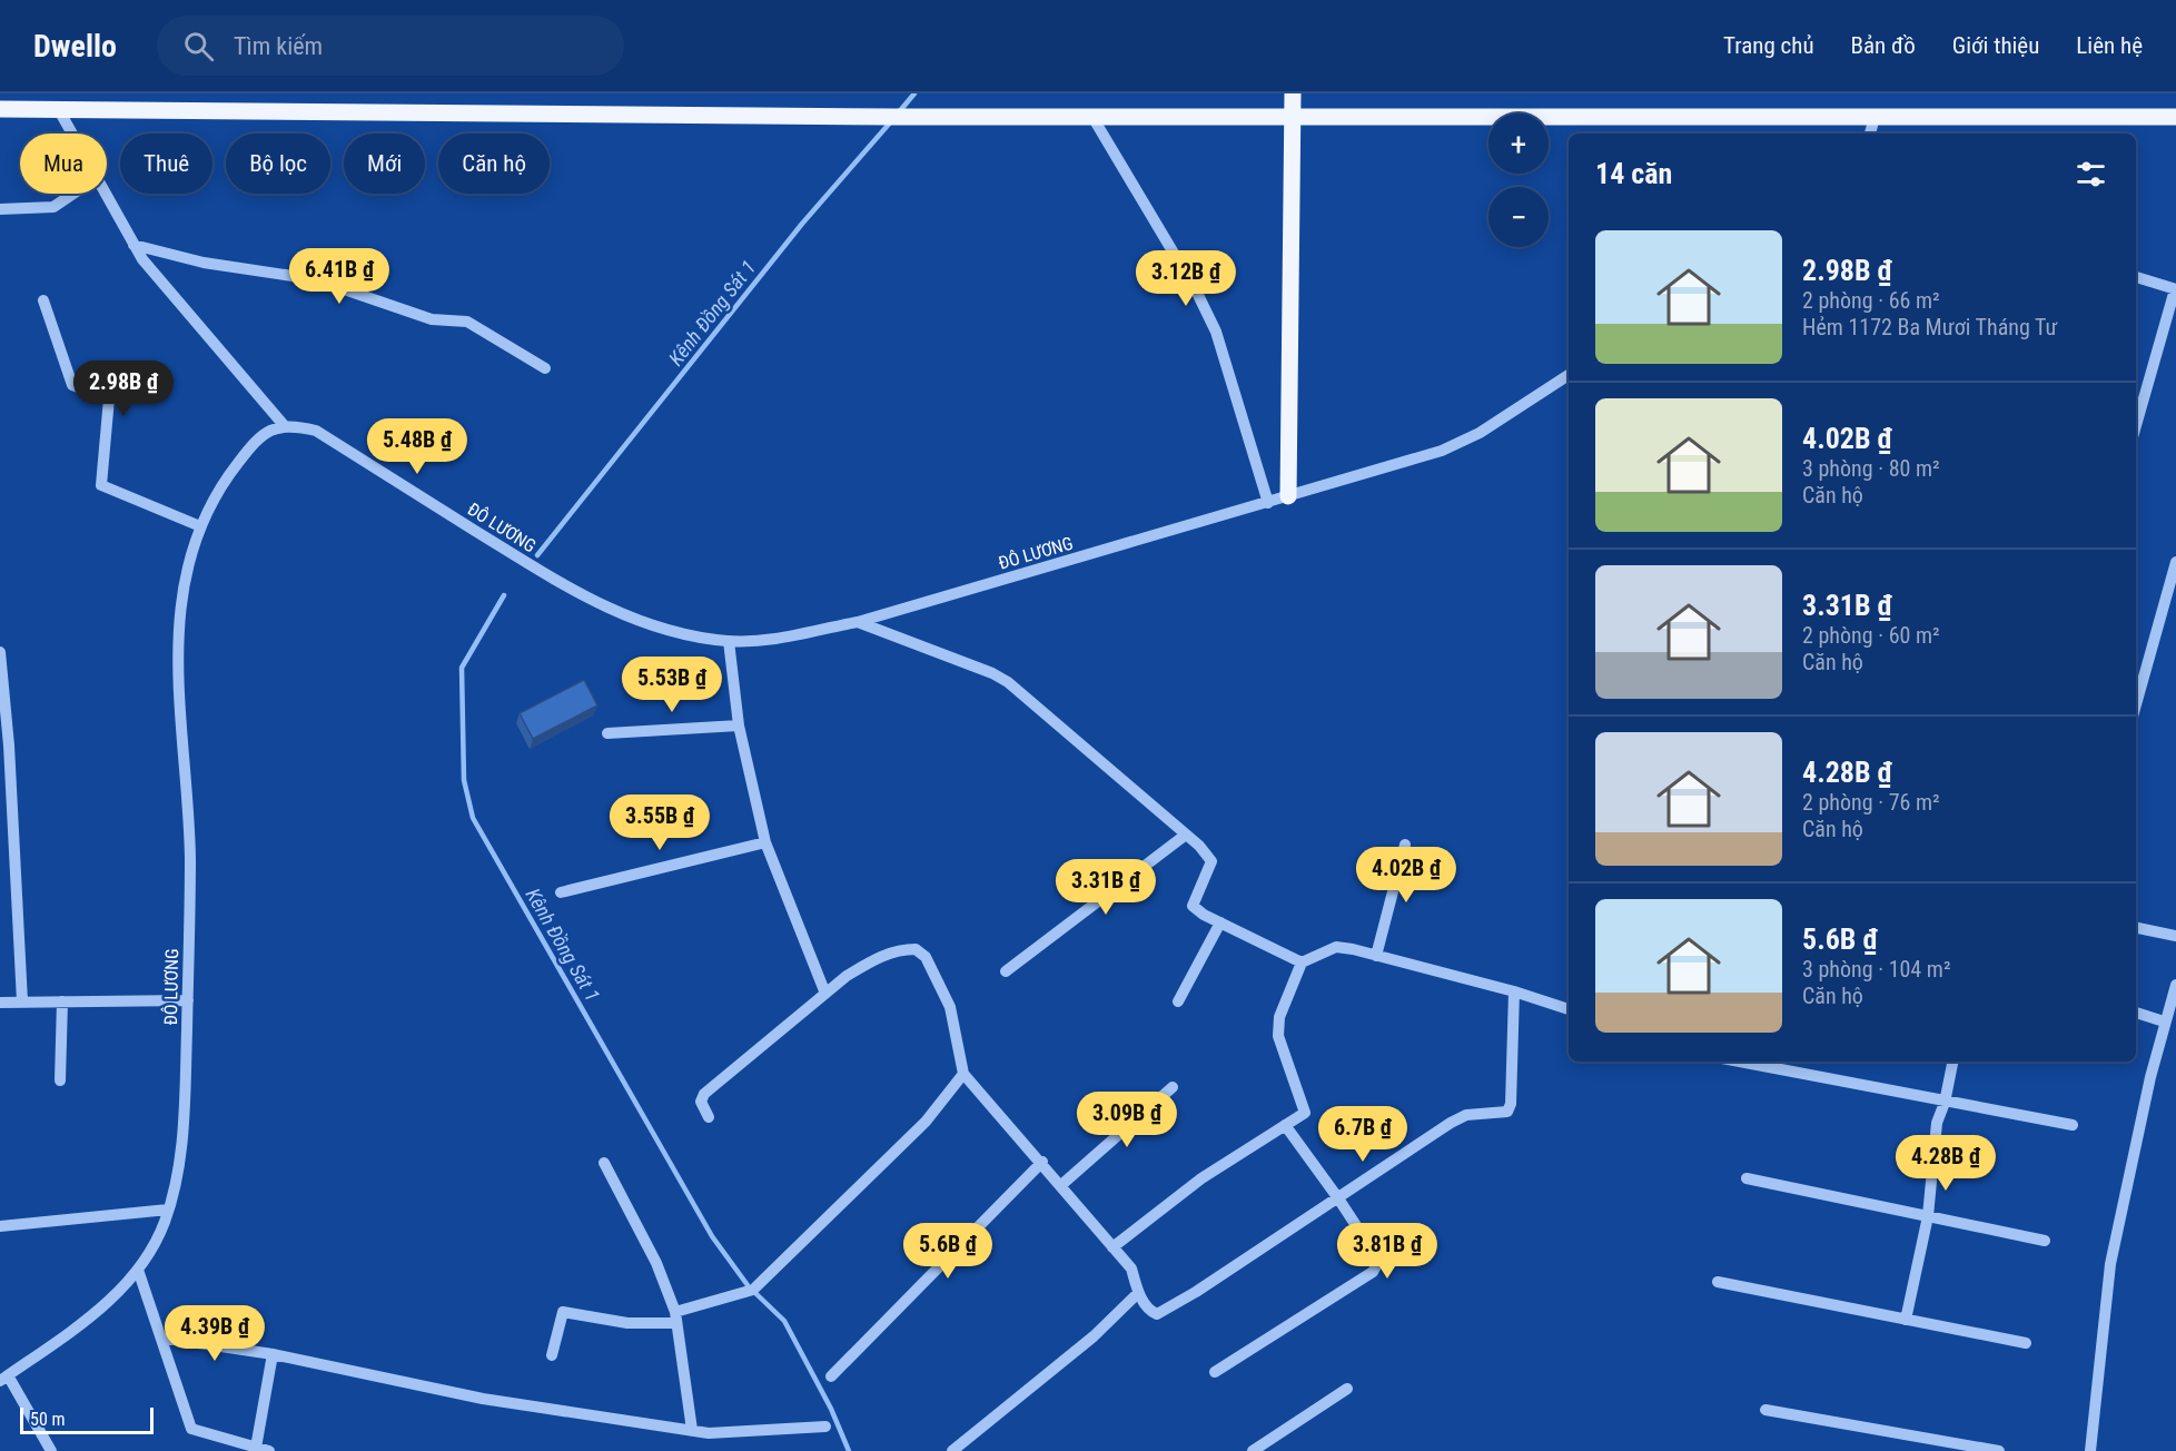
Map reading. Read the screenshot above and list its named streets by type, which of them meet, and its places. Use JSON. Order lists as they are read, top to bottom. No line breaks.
{"streets":{"street":["ĐÔ LƯƠNG"]},"water":["Kênh Đồng Sát 1"],"scale_bar":"50 m","page":{"header":"Dwello","search":"Tìm kiếm","nav":["Trang chủ","Bản đồ","Giới thiệu","Liên hệ"],"map_buttons":["+","−"],"chip":["Mua","Thuê","Bộ lọc","Mới","Căn hộ"],"heading":"14 căn","list":[{"name":"2.98B ₫","note":"2 phòng · 66 m² · Hẻm 1172 Ba Mươi Tháng Tư"},{"name":"4.02B ₫","note":"3 phòng · 80 m² · Căn hộ"},{"name":"3.31B ₫","note":"2 phòng · 60 m² · Căn hộ"},{"name":"4.28B ₫","note":"2 phòng · 76 m² · Căn hộ"},{"name":"5.6B ₫","note":"3 phòng · 104 m² · Căn hộ"}],"price":["6.41B ₫","3.12B ₫","2.98B ₫","5.48B ₫","5.53B ₫","3.55B ₫","4.02B ₫","3.31B ₫","3.09B ₫","6.7B ₫","4.28B ₫","5.6B ₫","3.81B ₫","4.39B ₫"],"scale":"50 m"}}
